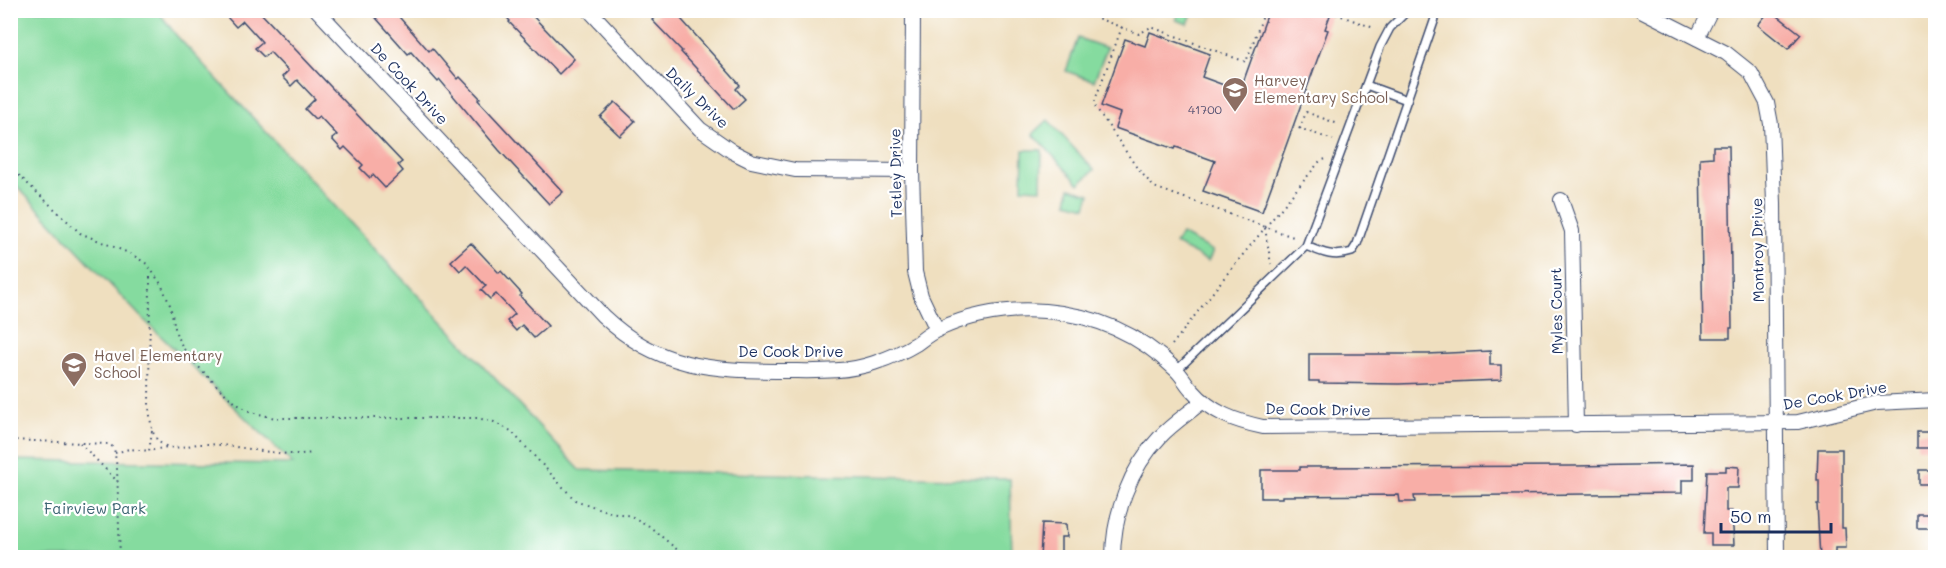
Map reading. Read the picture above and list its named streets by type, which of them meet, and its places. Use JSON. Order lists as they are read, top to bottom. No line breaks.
{"streets":{"street":["De Cook Drive","Daily Drive","Tetley Drive","Montroy Drive","Myles Court"]},"crossings":[["De Cook Drive","Tetley Drive"],["De Cook Drive","Montroy Drive"],["De Cook Drive","Myles Court"],["Daily Drive","Tetley Drive"]],"parks":["Fairview Park"],"places":{"school or university":["Harvey Elementary School","Havel Elementary School"]},"house_numbers":["41700"],"scale_bar":"50 m"}
